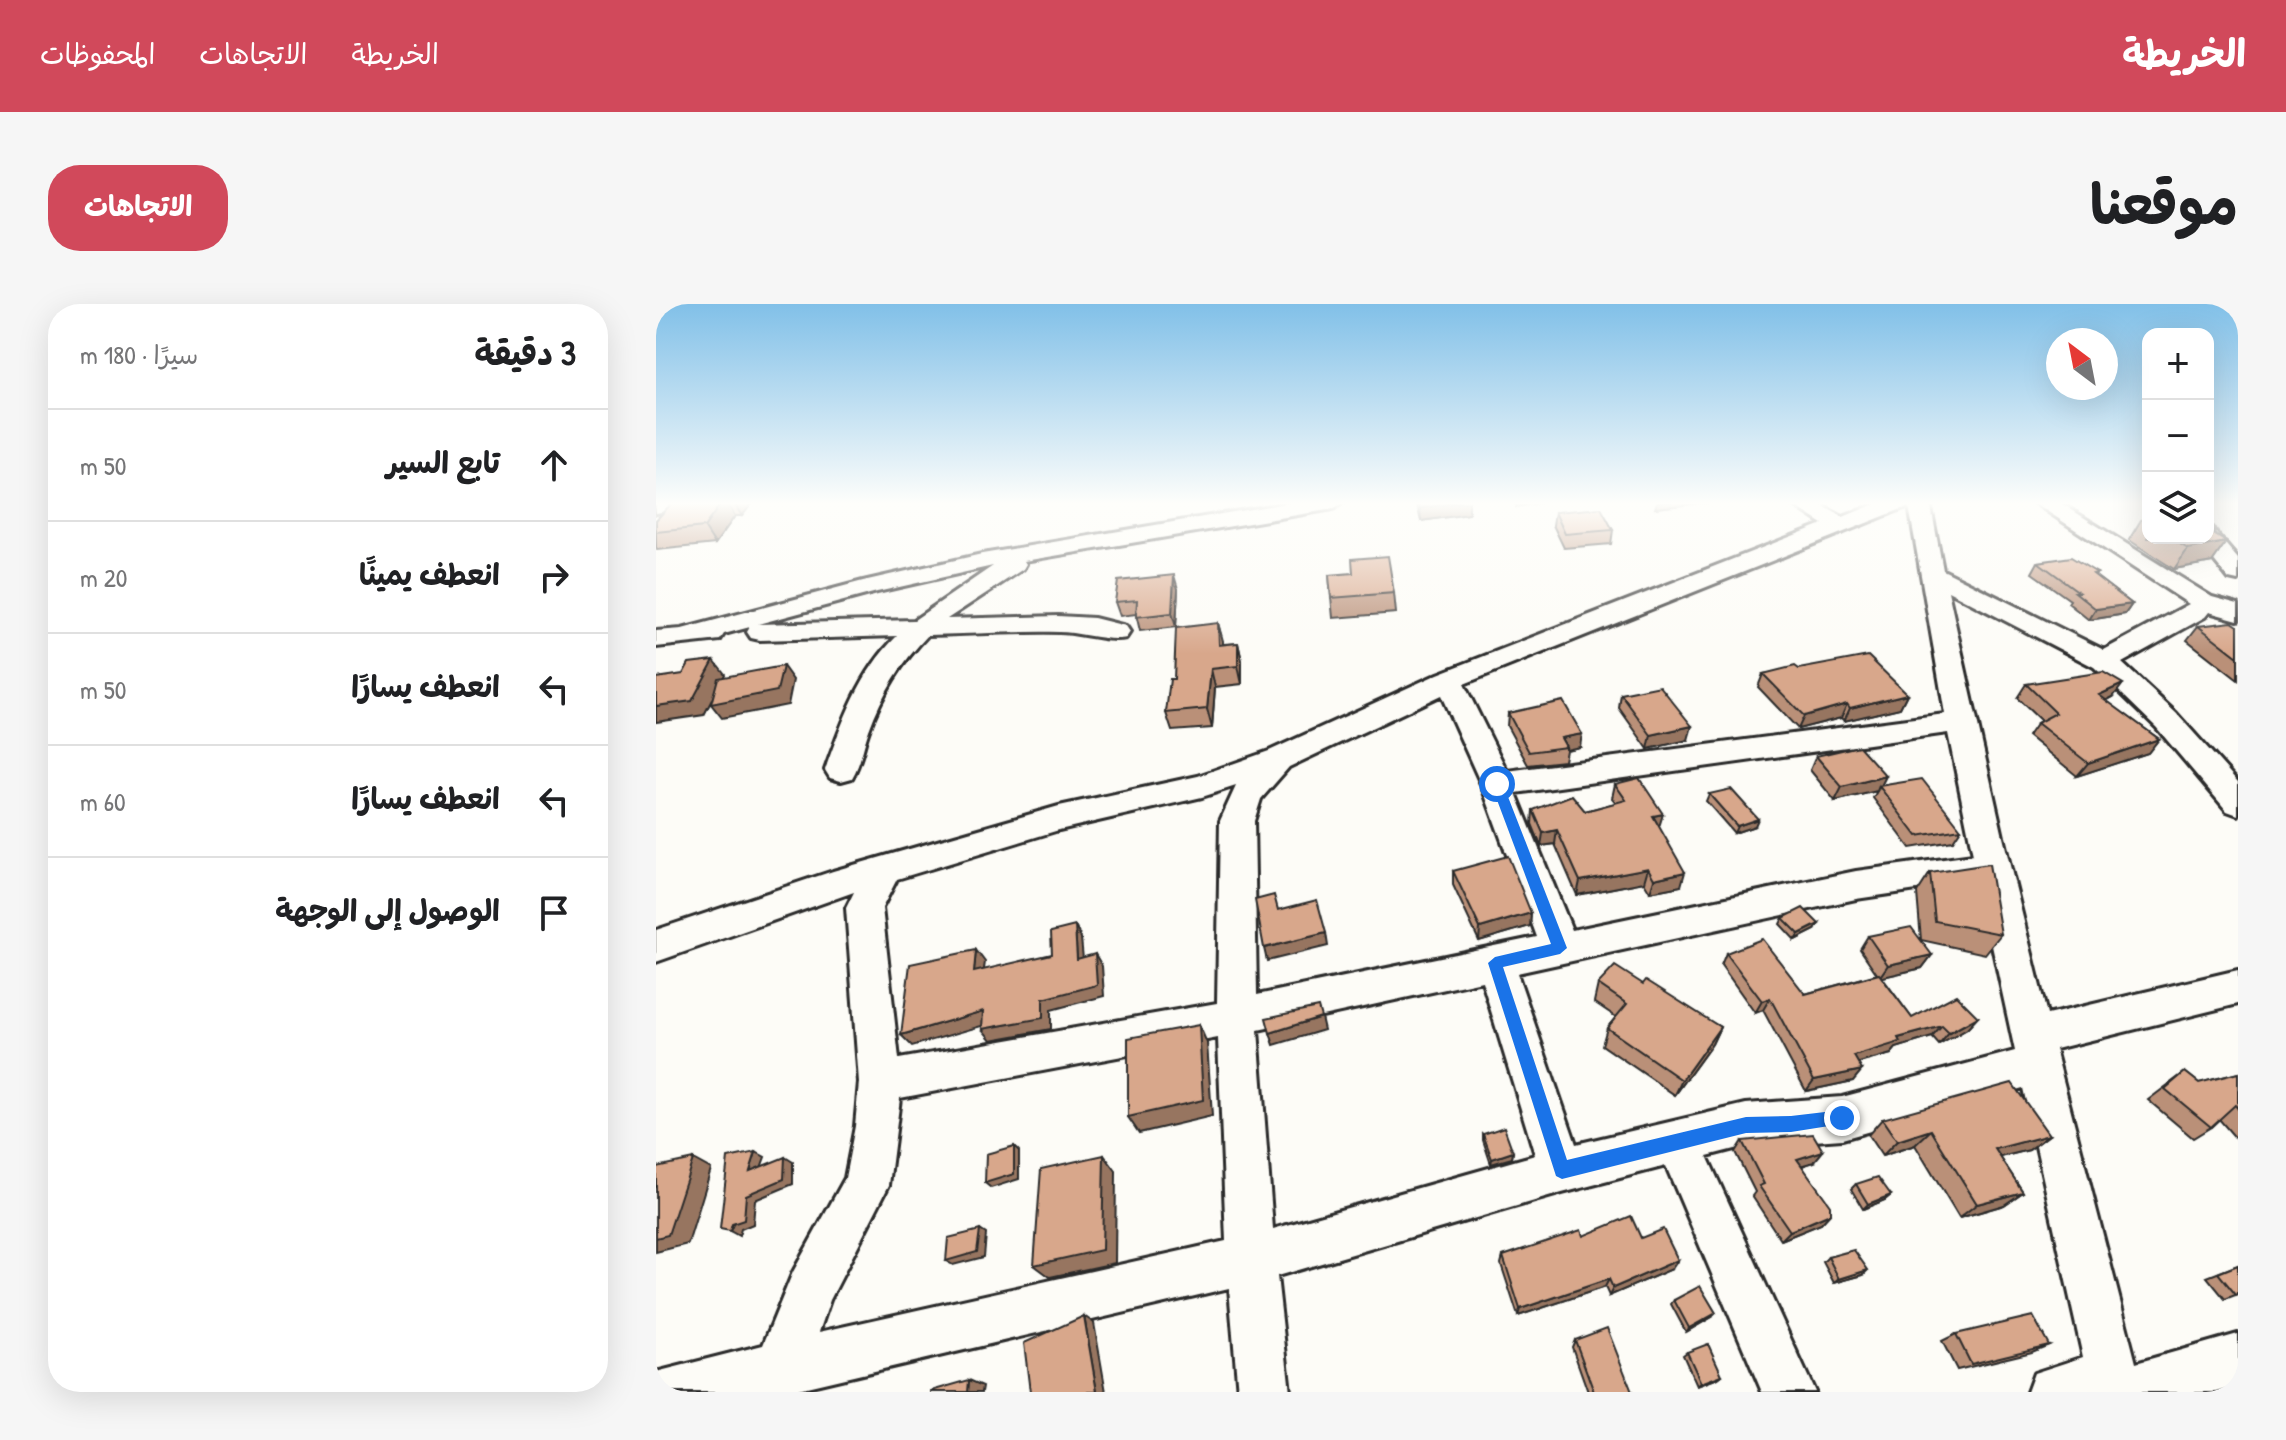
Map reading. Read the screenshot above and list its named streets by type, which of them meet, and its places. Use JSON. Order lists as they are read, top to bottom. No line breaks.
{"north":"top left","page":{"header":"الخريطة","nav":["الخريطة","الاتجاهات","المحفوظات"],"title":"موقعنا","buttons":"الاتجاهات","heading":["3 دقيقة","سيرًا · 180 m"],"map_buttons":["+","−"],"list":[["تابع السير","50 m"],["انعطف يمينًا","20 m"],["انعطف يسارًا","50 m"],["انعطف يسارًا","60 m"],"الوصول إلى الوجهة"]}}
